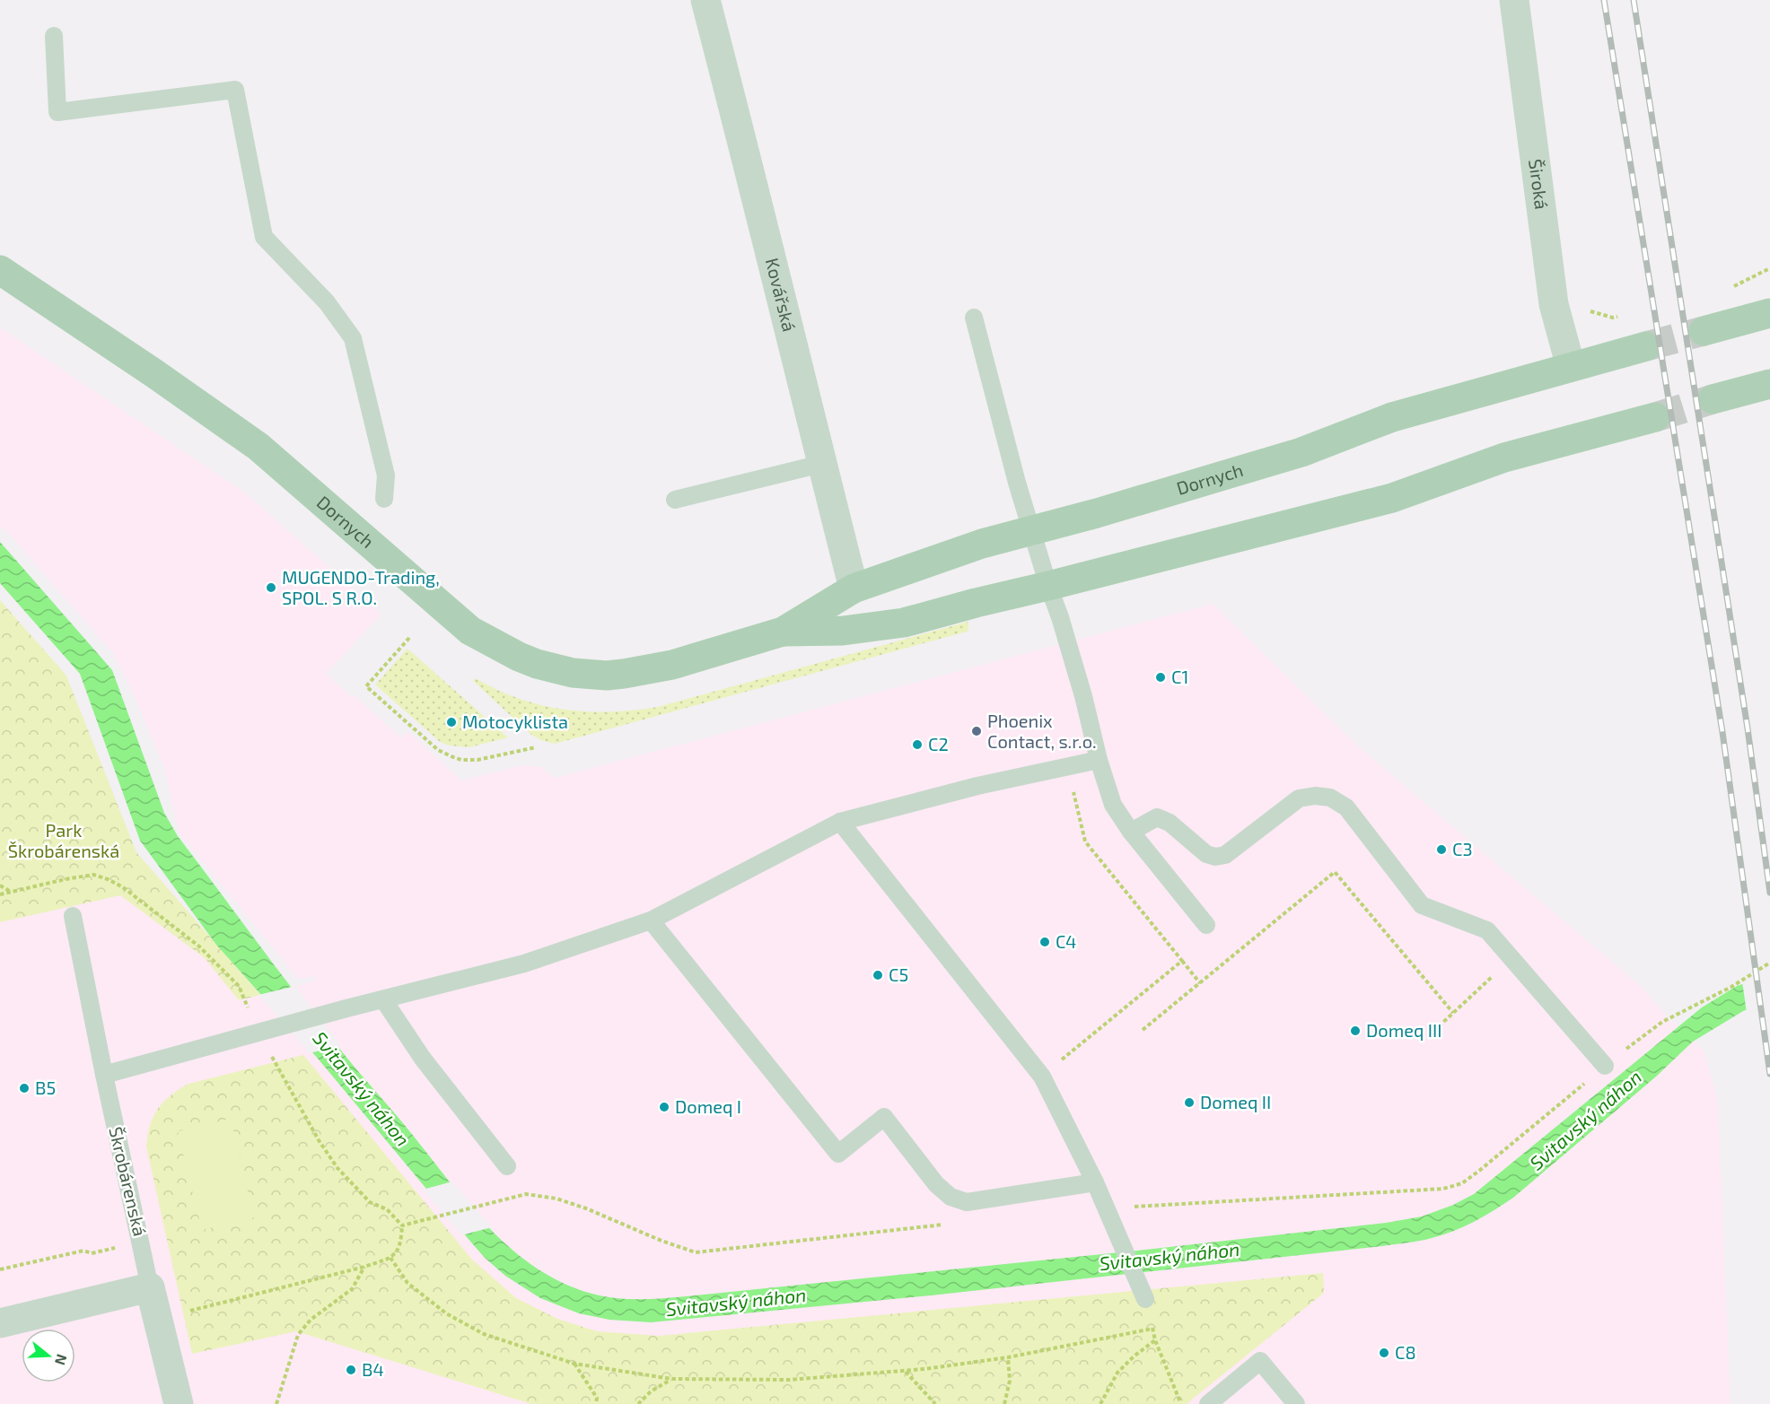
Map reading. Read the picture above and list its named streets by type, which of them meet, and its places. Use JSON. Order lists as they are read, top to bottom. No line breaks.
{"streets":{"main road":["Dornych"],"street":["Široká","Kovářská","Škrobárenská"]},"crossings":[["Široká","Dornych"],["Kovářská","Dornych"]],"water":["Svitavský náhon"],"parks":["Park Škrobárenská"],"places":["MUGENDO-Trading, SPOL. S R.O.","C1","Motocyklista","Phoenix Contact, s.r.o.","C2","C3","C4","C5","Domeq III","B5","Domeq II","Domeq I","C8","B4"],"north":"right"}
